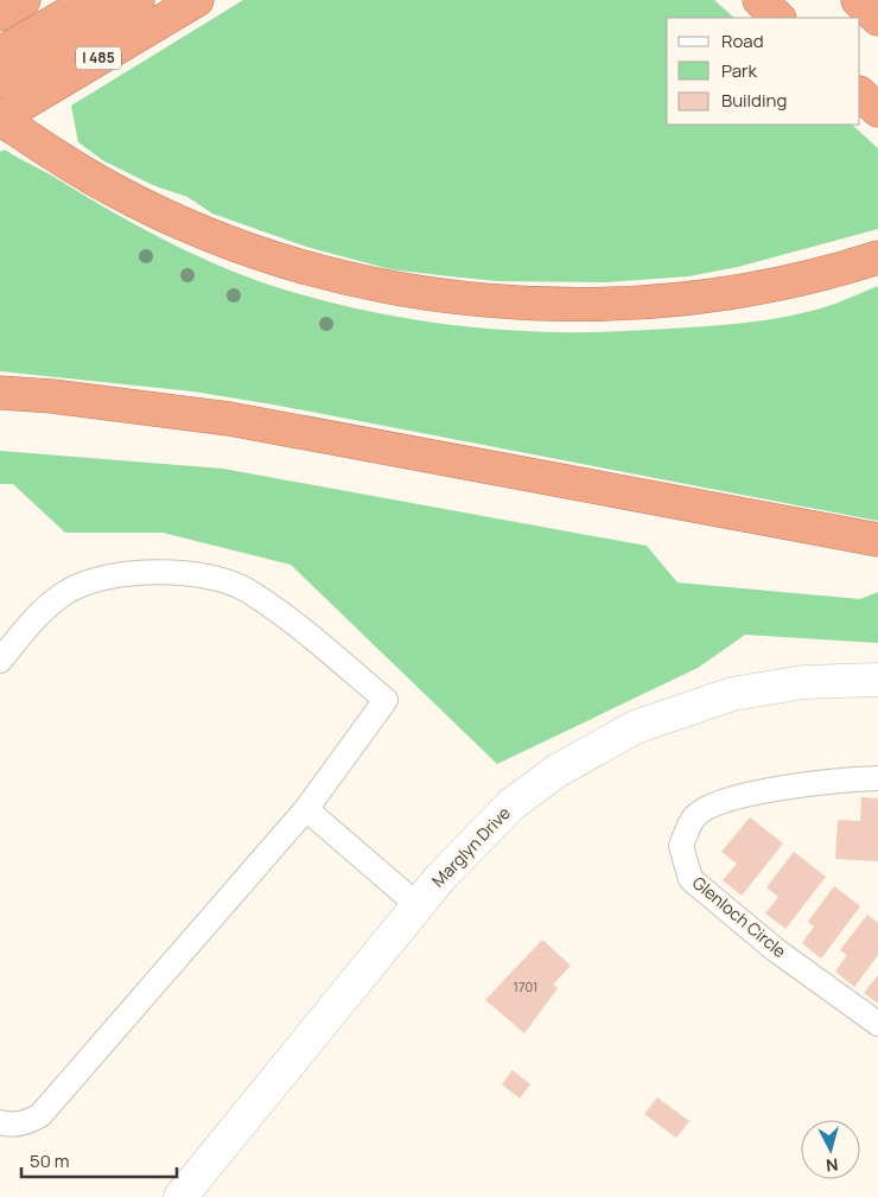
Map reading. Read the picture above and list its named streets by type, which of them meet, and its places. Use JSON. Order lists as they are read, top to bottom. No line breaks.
{"streets":{"highway":["I 485"],"street":["Marglyn Drive","Glenloch Circle"]},"house_numbers":["1701"],"legend":["Road","Park","Building"],"scale_bar":"50 m","north":"bottom"}
